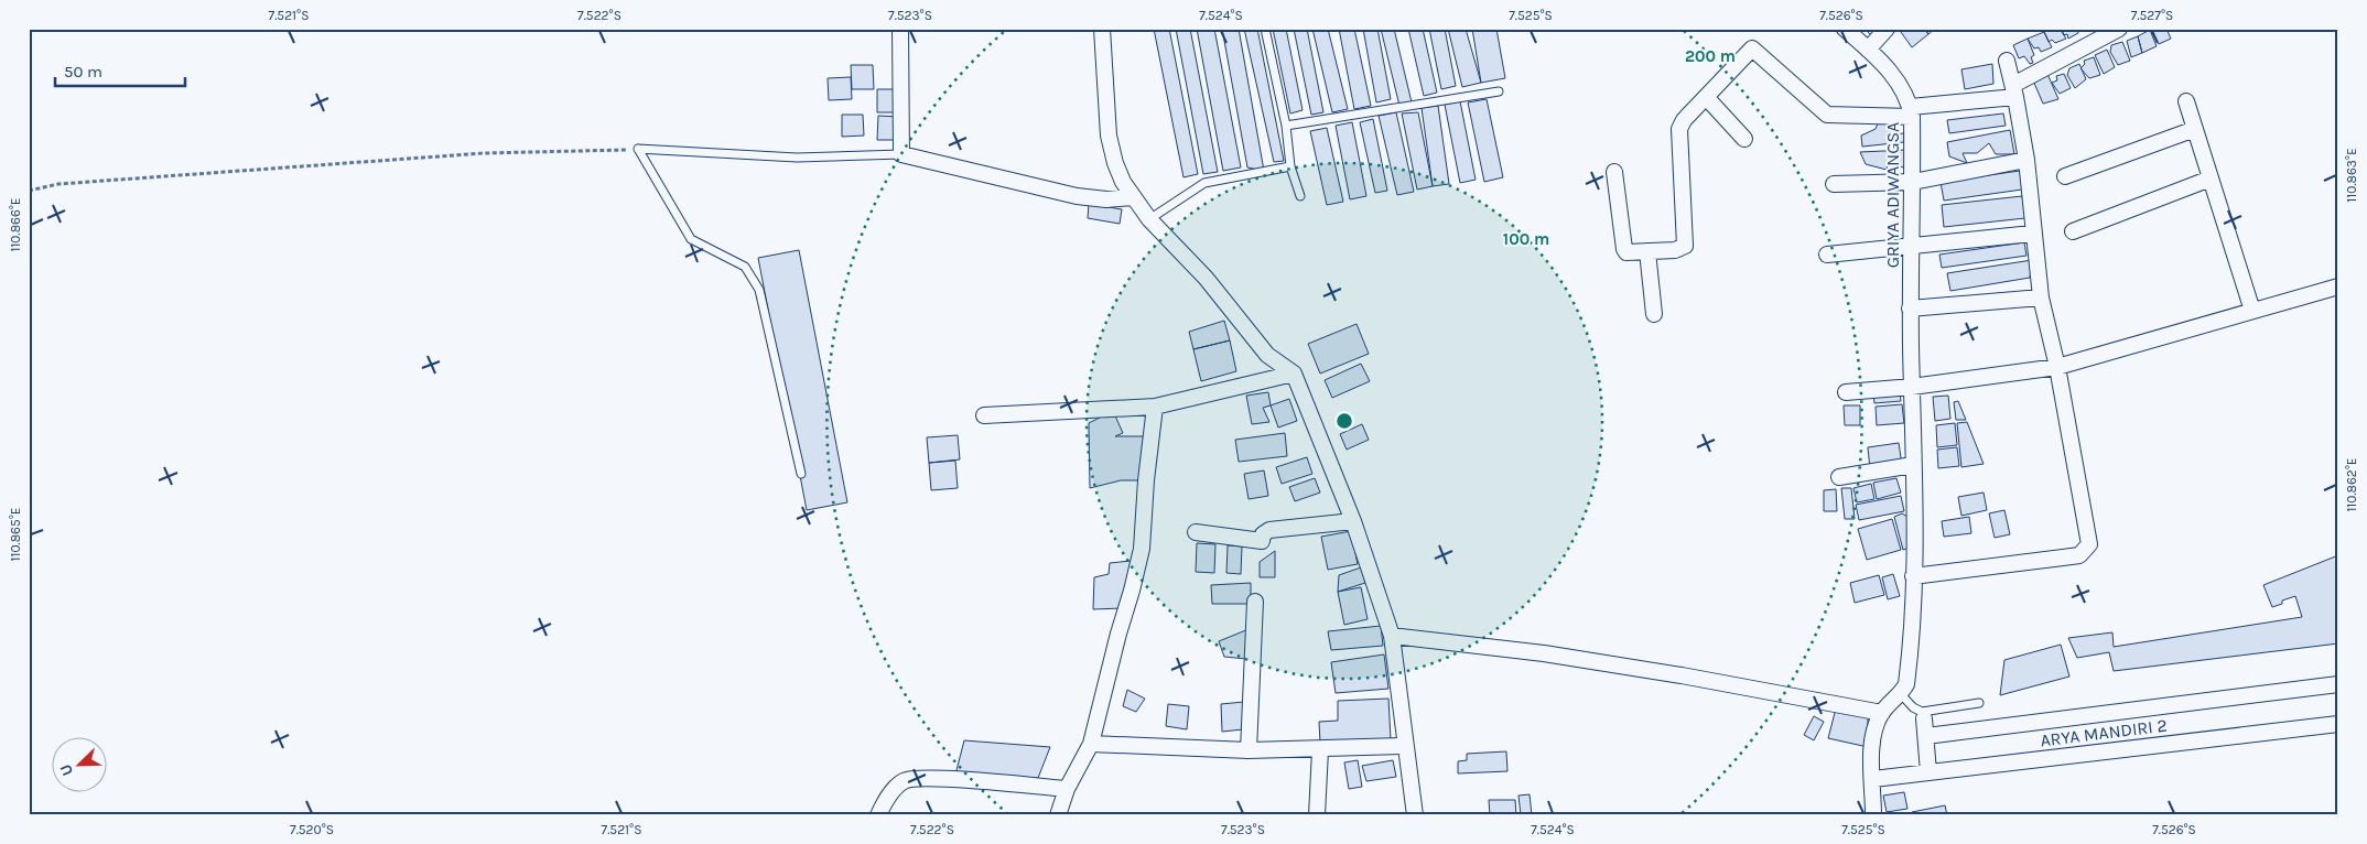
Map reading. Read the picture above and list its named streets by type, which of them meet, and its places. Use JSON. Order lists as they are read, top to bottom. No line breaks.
{"streets":{"street":["GRIYA ADIWANGSA","ARYA MANDIRI 2"]},"scale_bar":"50 m","north":"bottom left","coordinates":["7.521°S","7.522°S","7.523°S","7.524°S","7.525°S","7.526°S","7.527°S","110.863°E","110.866°E","110.862°E","110.865°E","7.520°S"],"rings":["200 m","100 m"]}
